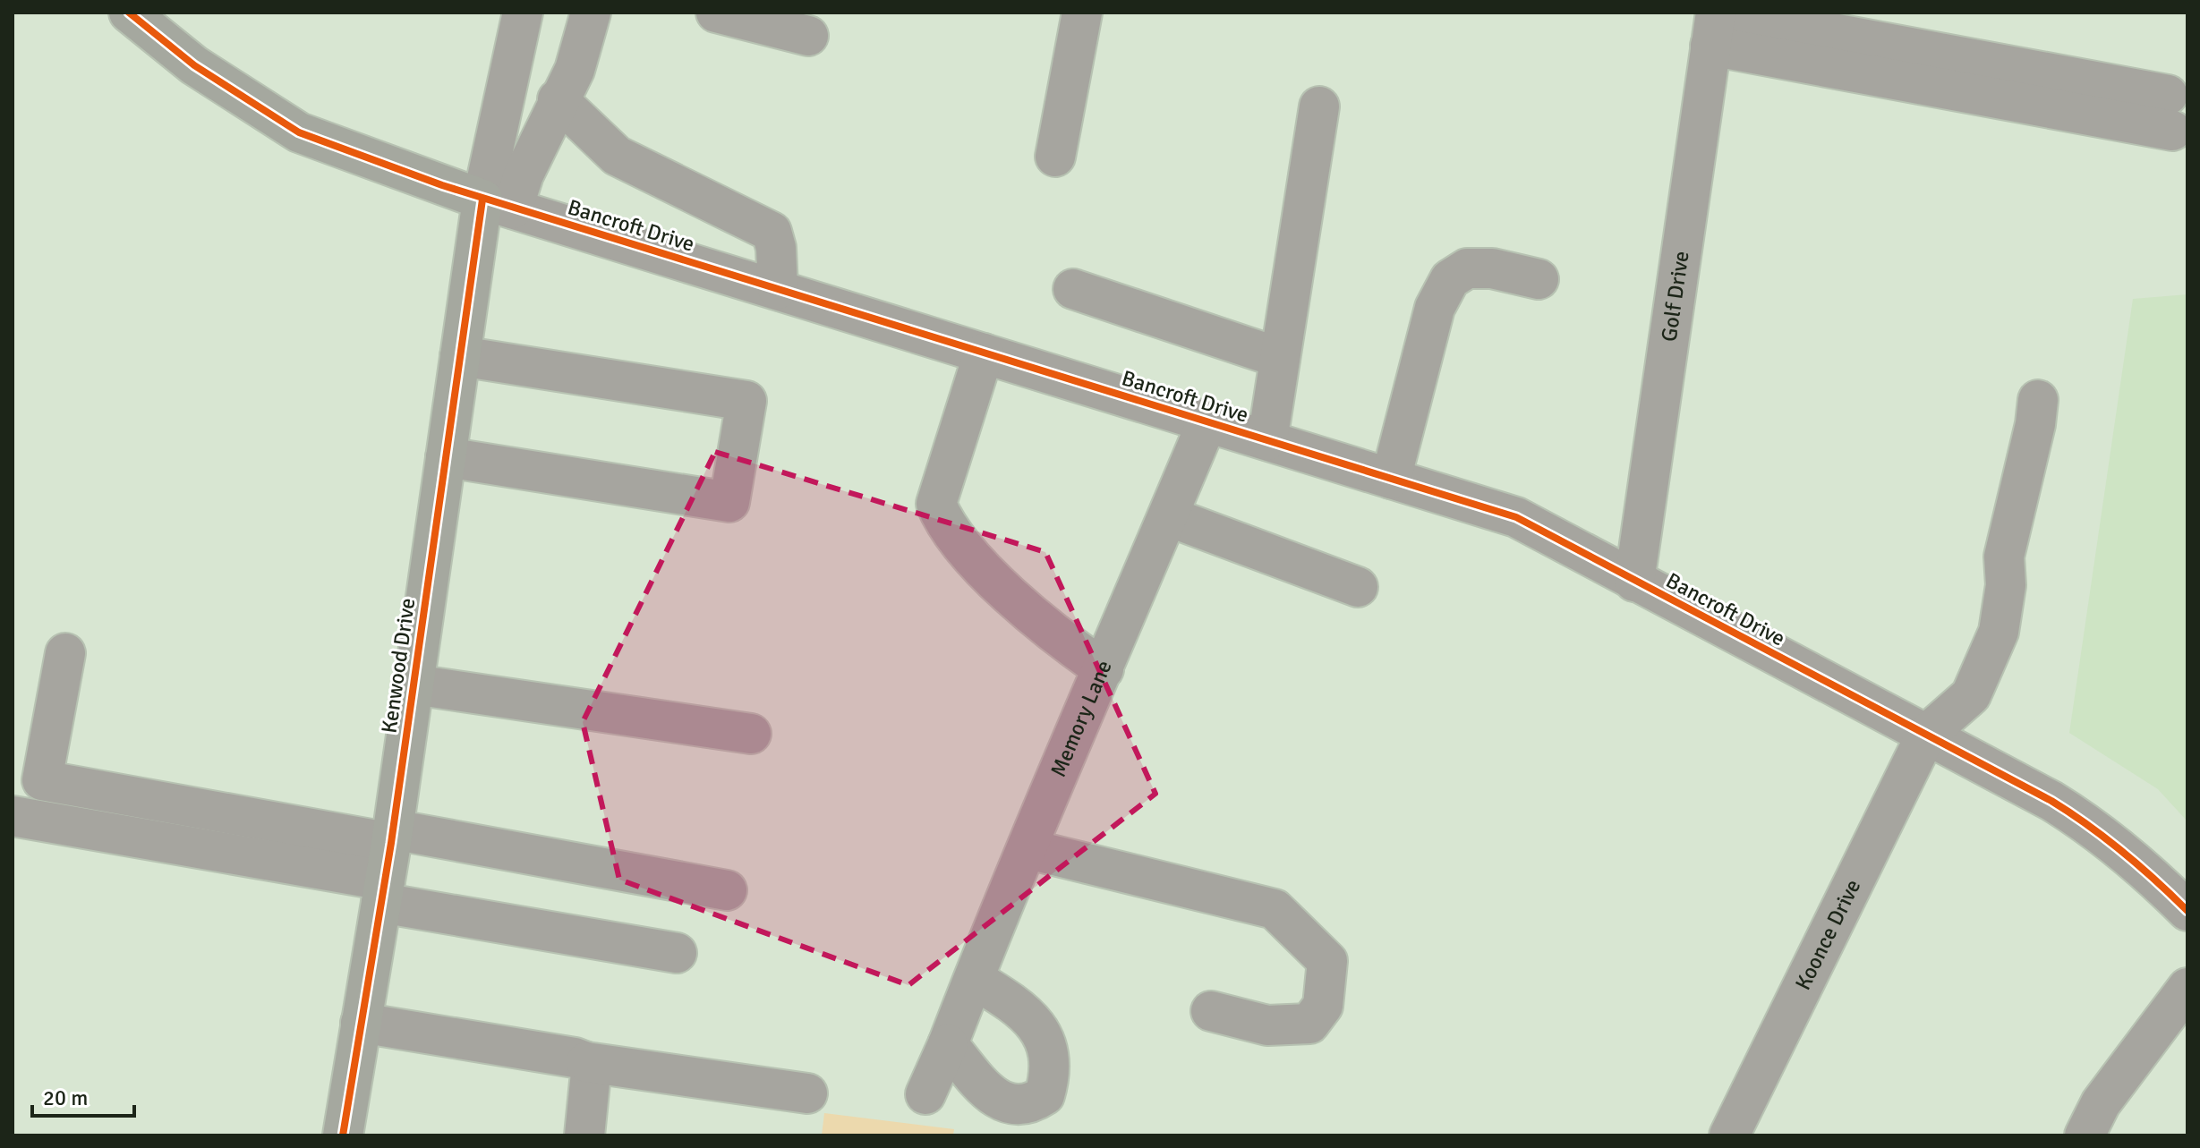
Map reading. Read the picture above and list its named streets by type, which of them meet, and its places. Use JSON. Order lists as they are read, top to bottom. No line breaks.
{"streets":{"main road":["Bancroft Drive","Kenwood Drive"],"street":["Golf Drive","Memory Lane","Koonce Drive"]},"crossings":[["Bancroft Drive","Golf Drive"],["Bancroft Drive","Kenwood Drive"],["Bancroft Drive","Memory Lane"],["Bancroft Drive","Koonce Drive"]],"scale_bar":"20 m"}
